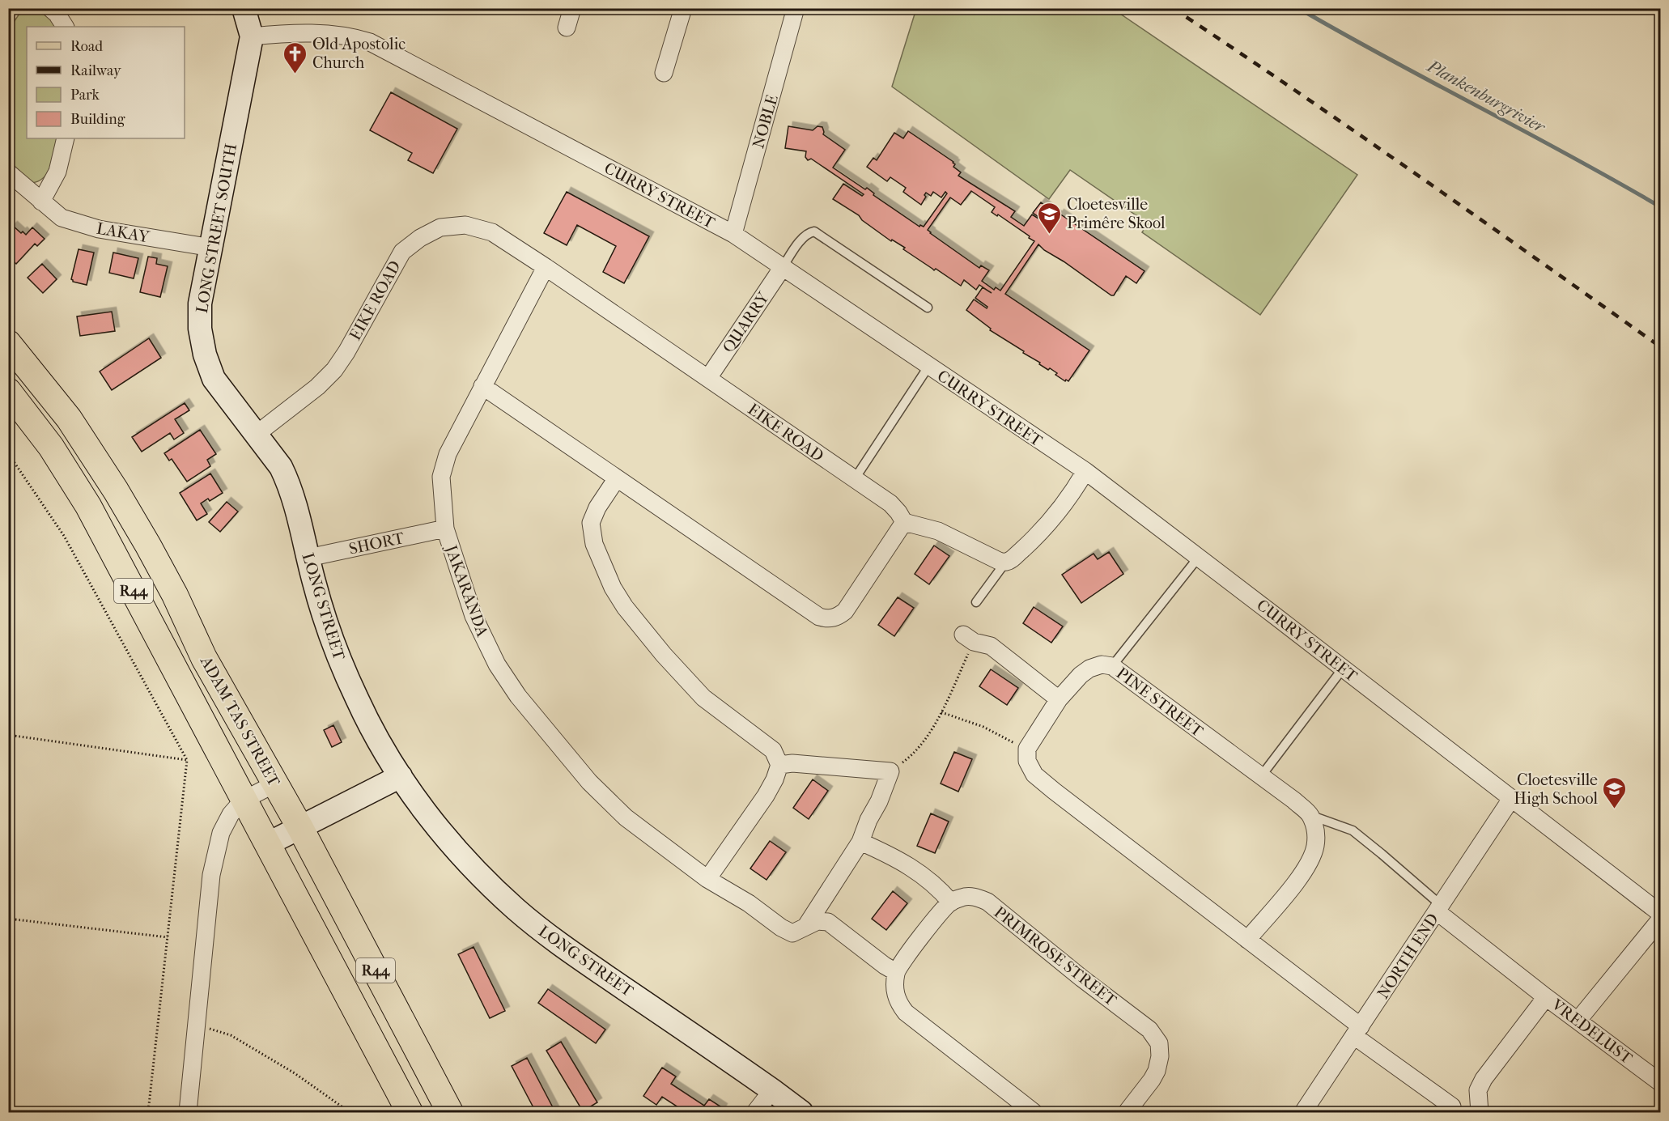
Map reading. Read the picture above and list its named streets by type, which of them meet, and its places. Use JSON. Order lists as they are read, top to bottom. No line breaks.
{"streets":{"main road":["R44","ADAM TAS STREET"],"street":["NOBLE","CURRY STREET","LONG STREET SOUTH","LAKAY","EIKE ROAD","QUARRY","SHORT","JAKARANDA","LONG STREET","PINE STREET","PRIMROSE STREET","NORTH END","VREDELUST"]},"crossings":[["NOBLE","CURRY STREET"],["CURRY STREET","LONG STREET SOUTH"],["CURRY STREET","QUARRY"],["CURRY STREET","NORTH END"],["LONG STREET SOUTH","LAKAY"],["LONG STREET SOUTH","EIKE ROAD"],["LONG STREET SOUTH","LONG STREET"],["EIKE ROAD","QUARRY"],["EIKE ROAD","JAKARANDA"],["EIKE ROAD","LONG STREET"],["SHORT","JAKARANDA"],["SHORT","LONG STREET"],["NORTH END","VREDELUST"]],"water":["Plankenburgrivier"],"places":{"church":["Old Apostolic Church"],"school or university":["Cloetesville Primêre Skool","Cloetesville High School"]},"legend":["Road","Railway","Park","Building"]}
